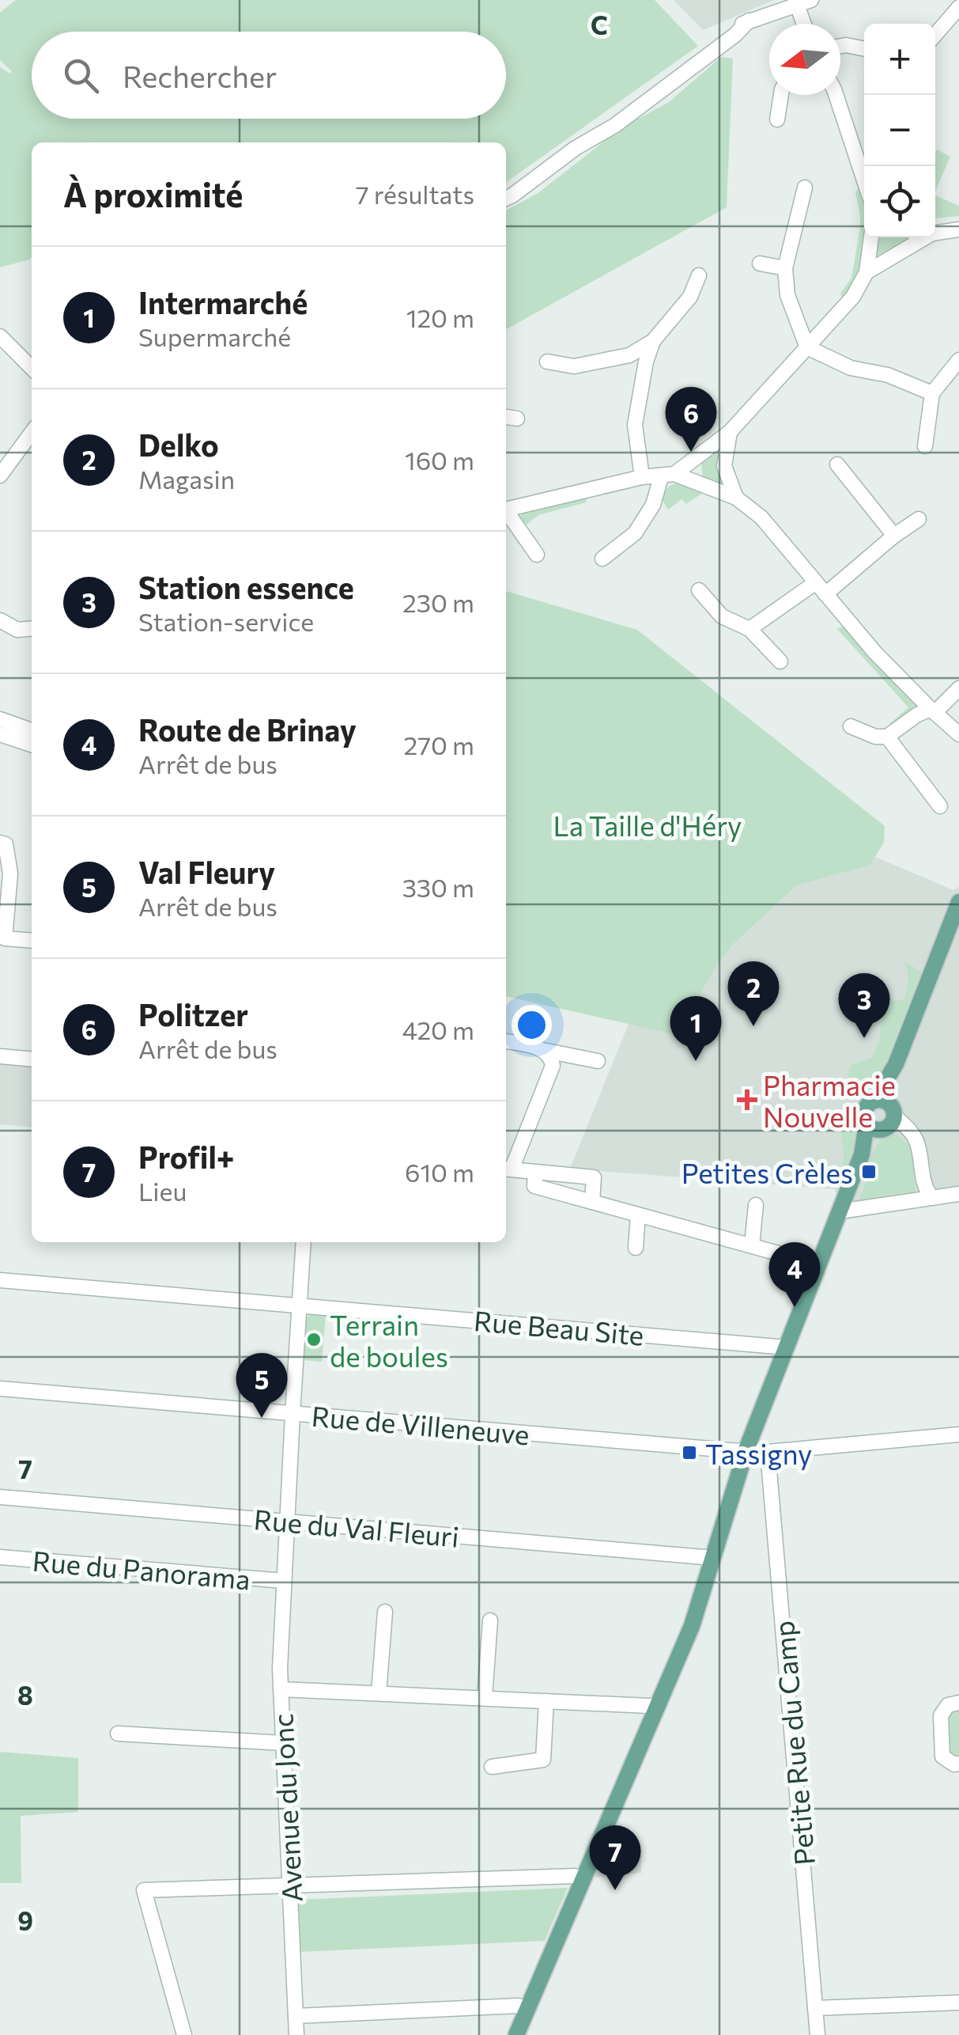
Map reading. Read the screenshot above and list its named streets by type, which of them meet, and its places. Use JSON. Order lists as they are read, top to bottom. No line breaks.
{"streets":{"street":["Rue Beau Site","Rue de Villeneuve","Rue du Val Fleuri","Rue du Panorama","Petite Rue du Camp","Avenue du Jonc"]},"crossings":[["Rue Beau Site","Avenue du Jonc"],["Rue de Villeneuve","Petite Rue du Camp"],["Rue de Villeneuve","Avenue du Jonc"],["Rue du Val Fleuri","Avenue du Jonc"],["Rue du Panorama","Avenue du Jonc"]],"parks":["La Taille d'Héry"],"places":{"health":["Pharmacie Nouvelle"],"transit":["Petites Crèles","Tassigny"],"other":["Terrain de boules"]},"north":"left","page":{"map_buttons":["+","−"],"search":"Rechercher","heading":["À proximité","7 résultats"],"list":[{"mark":"1","name":"Intermarché","note":"Supermarché","value":"120 m"},{"mark":"2","name":"Delko","note":"Magasin","value":"160 m"},{"mark":"3","name":"Station essence","note":"Station-service","value":"230 m"},{"mark":"4","name":"Route de Brinay","note":"Arrêt de bus","value":"270 m"},{"mark":"5","name":"Val Fleury","note":"Arrêt de bus","value":"330 m"},{"mark":"6","name":"Politzer","note":"Arrêt de bus","value":"420 m"},{"mark":"7","name":"Profil+","note":"Lieu","value":"610 m"}],"pins":["6","2","3","1","4","5","7"]},"grid":{"columns":["C"],"rows":["7","8","9"]}}
